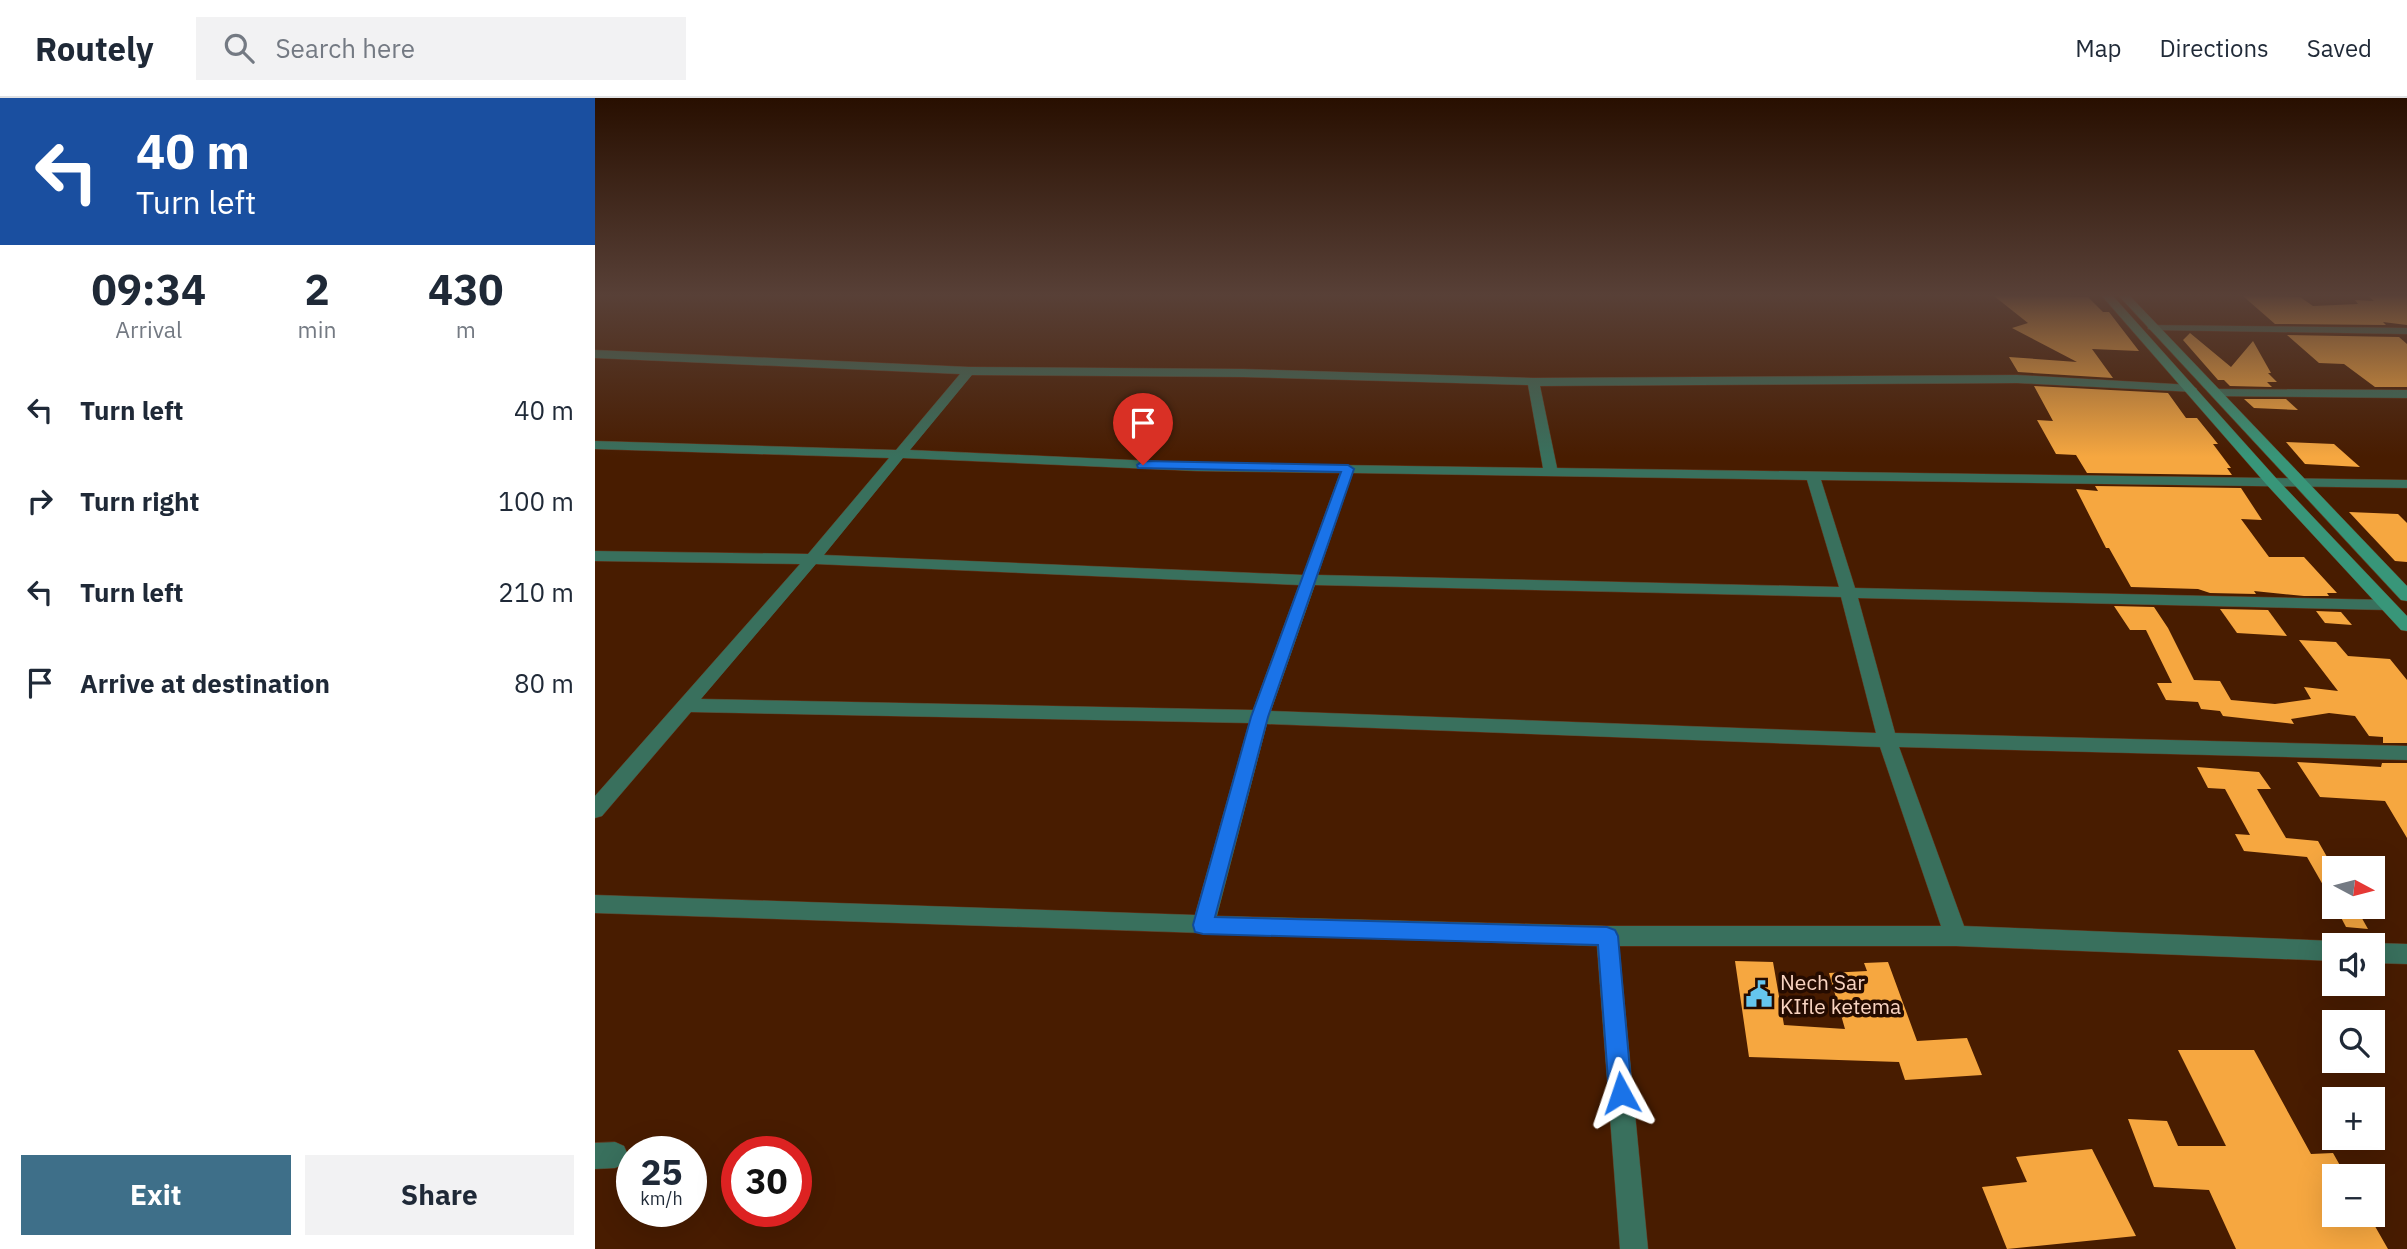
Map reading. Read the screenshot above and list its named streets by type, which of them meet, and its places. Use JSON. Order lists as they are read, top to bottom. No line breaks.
{"places":{"public building":["Nech Sar KIfle ketema"]},"north":"right","page":{"header":"Routely","search":"Search here","nav":["Map","Directions","Saved"],"turn":["40 m","Turn left"],"eta":["09:34","Arrival","2","min","430","m"],"list":[{"name":"Turn left","value":"40 m"},{"name":"Turn right","value":"100 m"},{"name":"Turn left","value":"210 m"},{"name":"Arrive at destination","value":"80 m"}],"map_buttons":["+","−"],"speed":"25 km/h","limit":"30","buttons":["Exit","Share"]}}
